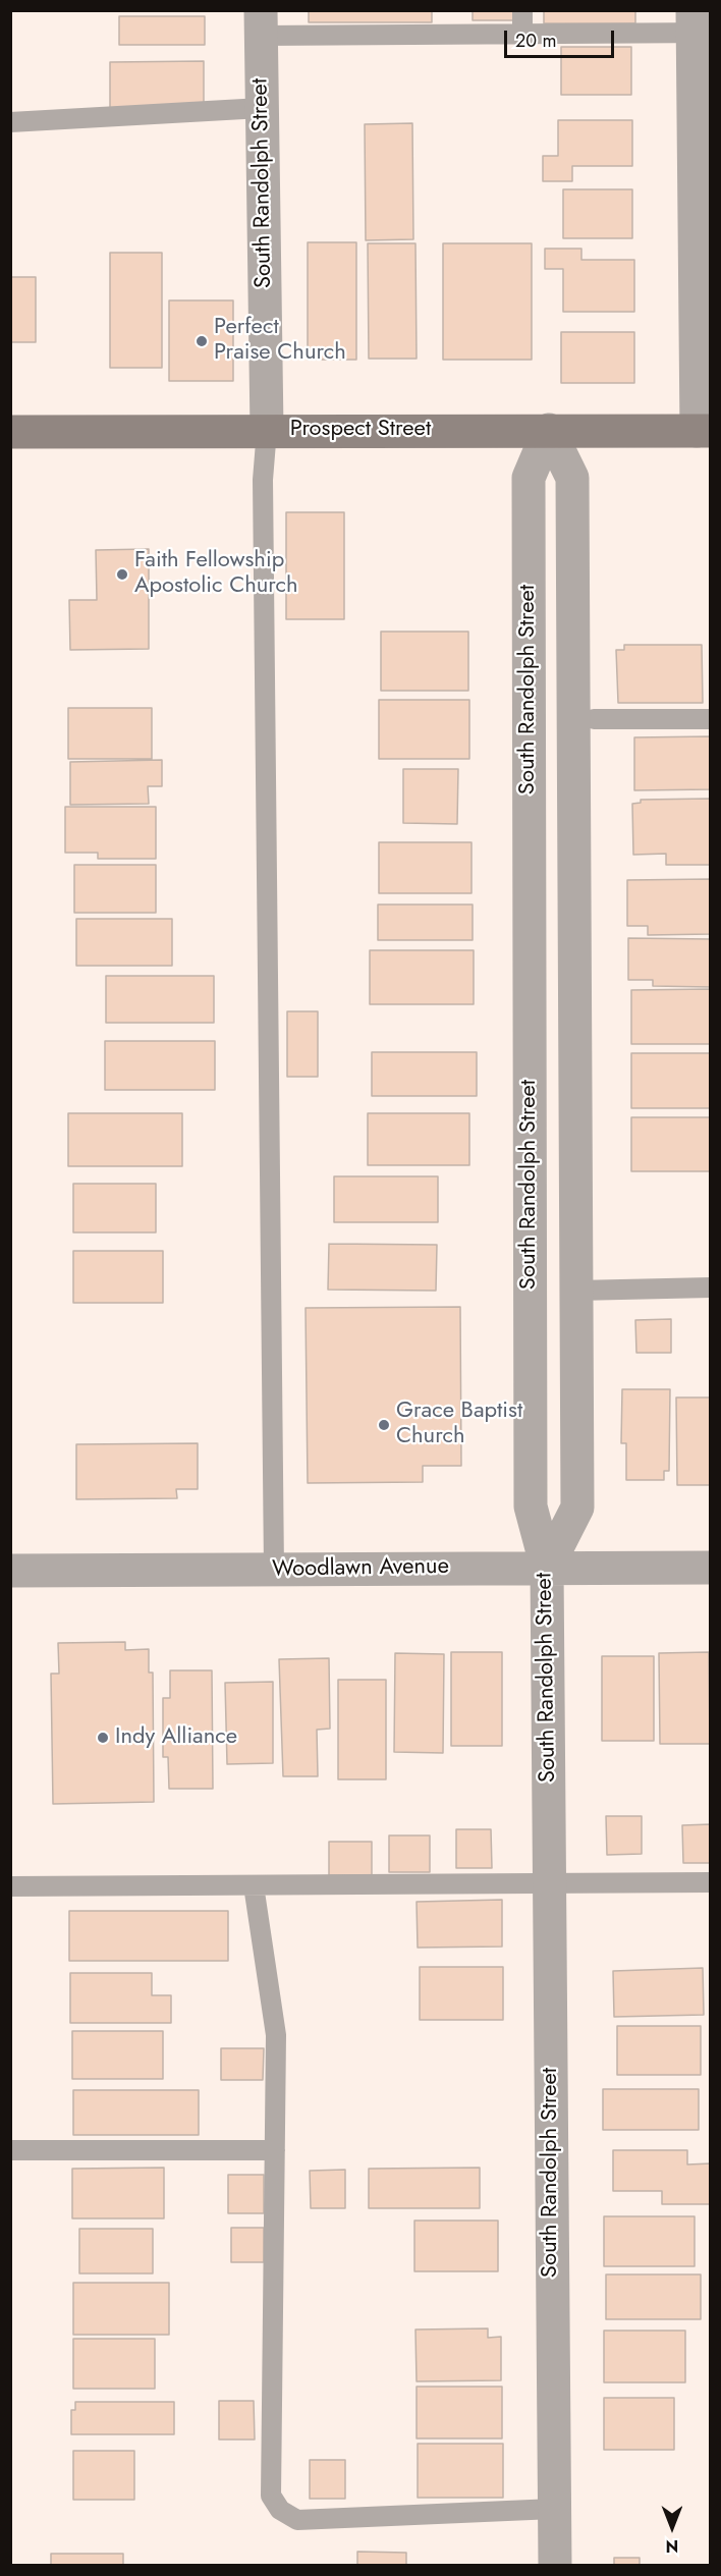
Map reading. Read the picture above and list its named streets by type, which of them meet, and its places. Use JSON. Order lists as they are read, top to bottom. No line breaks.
{"streets":{"main road":["Prospect Street"],"street":["South Randolph Street","Woodlawn Avenue"]},"crossings":[["South Randolph Street","Prospect Street"],["South Randolph Street","Woodlawn Avenue"]],"places":["Perfect Praise Church","Faith Fellowship Apostolic Church","Grace Baptist Church","Indy Alliance"],"scale_bar":"20 m","north":"bottom"}
